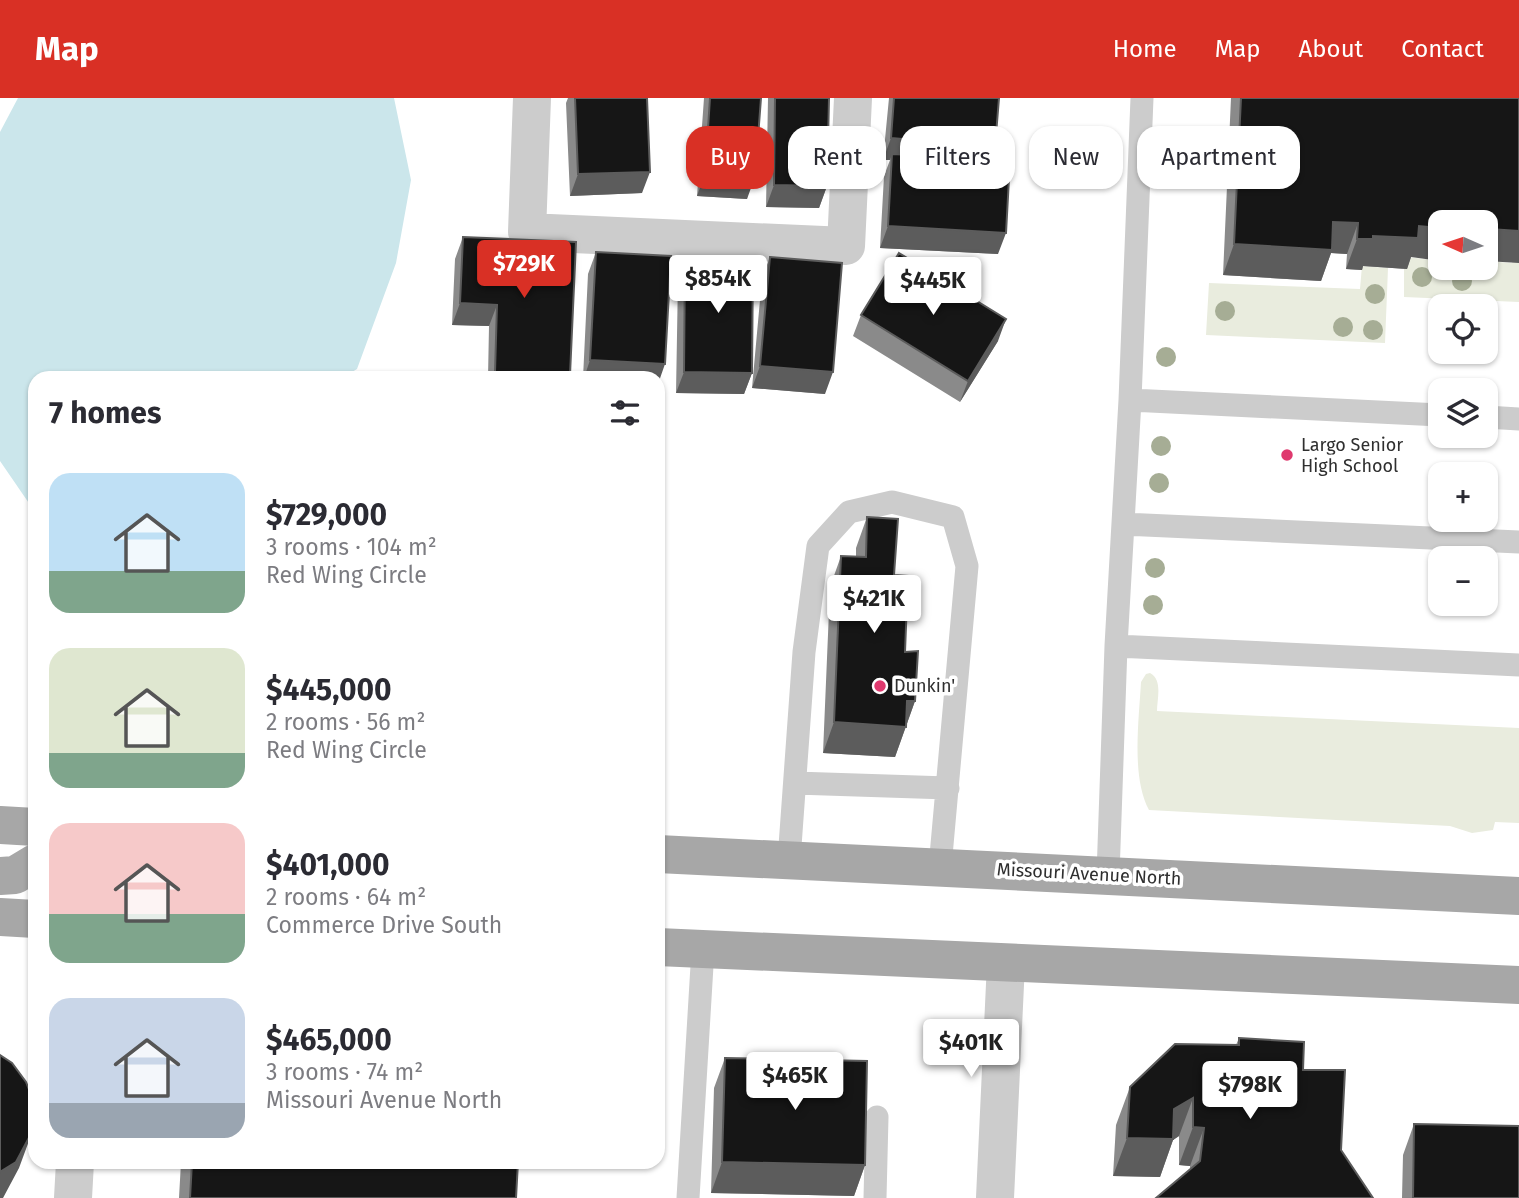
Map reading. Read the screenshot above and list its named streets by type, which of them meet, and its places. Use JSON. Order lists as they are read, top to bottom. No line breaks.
{"streets":{"main road":["Missouri Avenue North"]},"places":["Largo Senior High School","Dunkin'"],"north":"left","page":{"header":"Map","nav":["Home","Map","About","Contact"],"chip":["Buy","Rent","Filters","New","Apartment"],"map_buttons":["+","−"],"price":["$729K","$854K","$445K","$421K","$401K","$465K","$798K"],"heading":"7 homes","list":[{"name":"$729,000","note":"3 rooms · 104 m² · Red Wing Circle"},{"name":"$445,000","note":"2 rooms · 56 m² · Red Wing Circle"},{"name":"$401,000","note":"2 rooms · 64 m² · Commerce Drive South"},{"name":"$465,000","note":"3 rooms · 74 m² · Missouri Avenue North"}]}}
